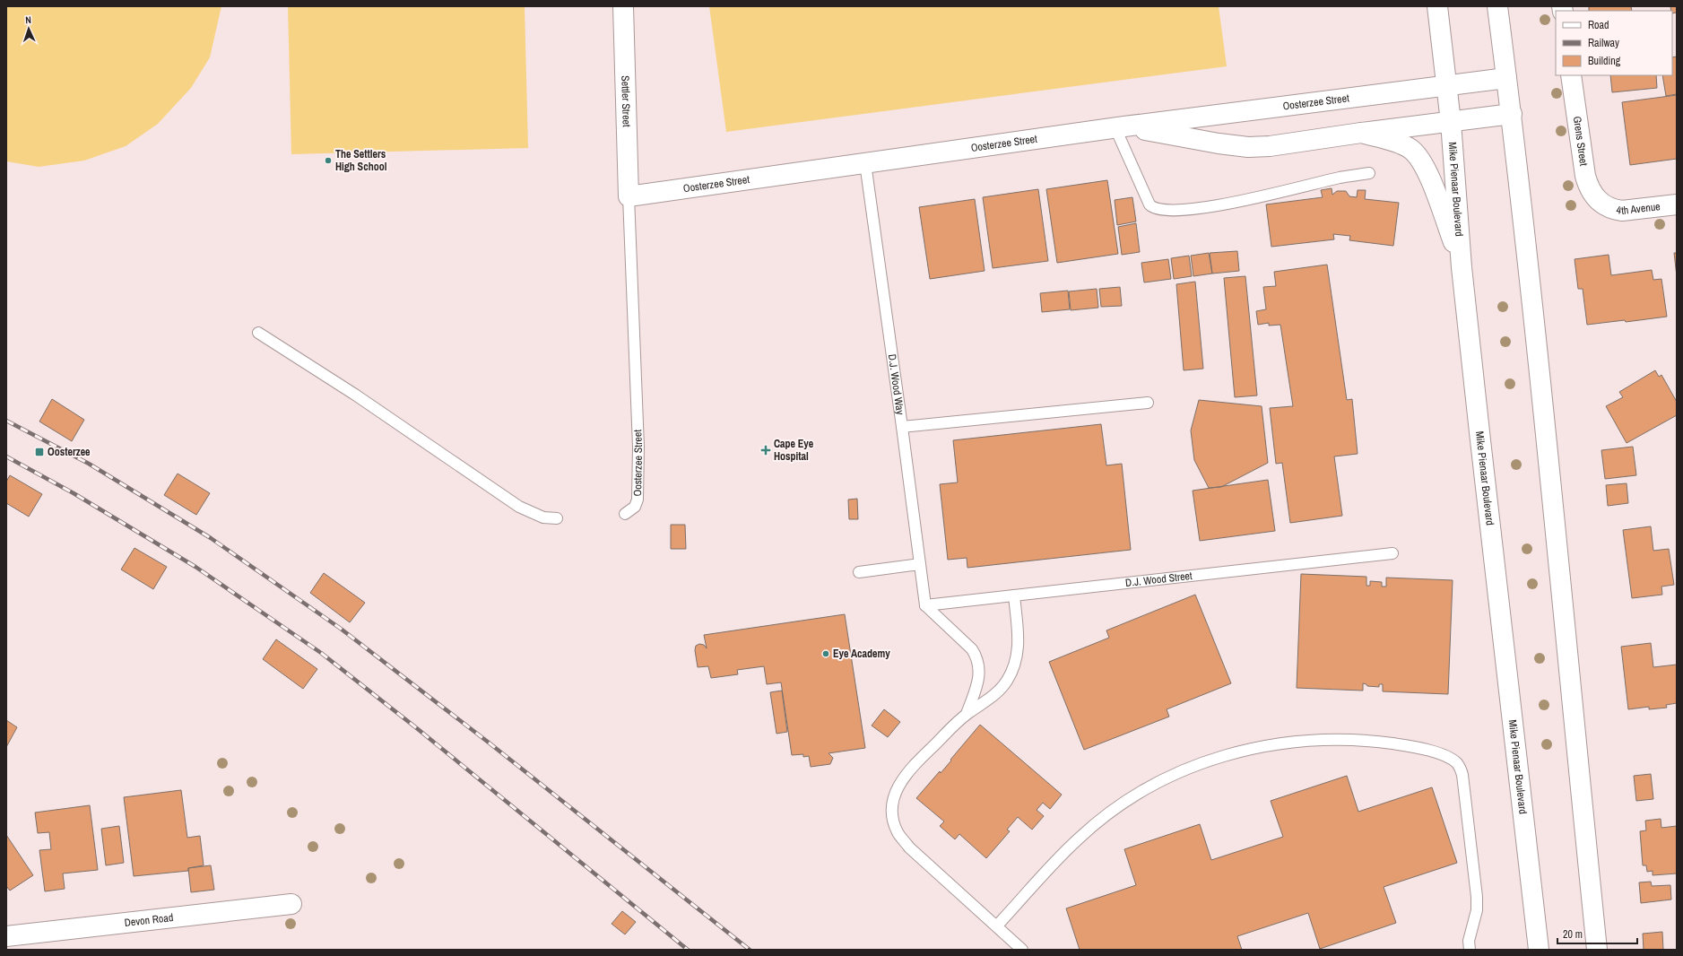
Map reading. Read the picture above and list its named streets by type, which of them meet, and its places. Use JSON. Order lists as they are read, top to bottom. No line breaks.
{"streets":{"main road":["Settler Street","Oosterzee Street","Grens Street","Mike Pienaar Boulevard","4th Avenue","Devon Road"],"lane":["D.J. Wood Way","D.J. Wood Street"]},"crossings":[["Settler Street","Oosterzee Street"],["Oosterzee Street","Mike Pienaar Boulevard"],["Oosterzee Street","D.J. Wood Way"],["Grens Street","4th Avenue"],["D.J. Wood Way","D.J. Wood Street"]],"places":{"other":["The Settlers High School","Eye Academy"],"health":["Cape Eye Hospital"],"transit":["Oosterzee"]},"legend":["Road","Railway","Building"],"scale_bar":"20 m","north":"top"}
